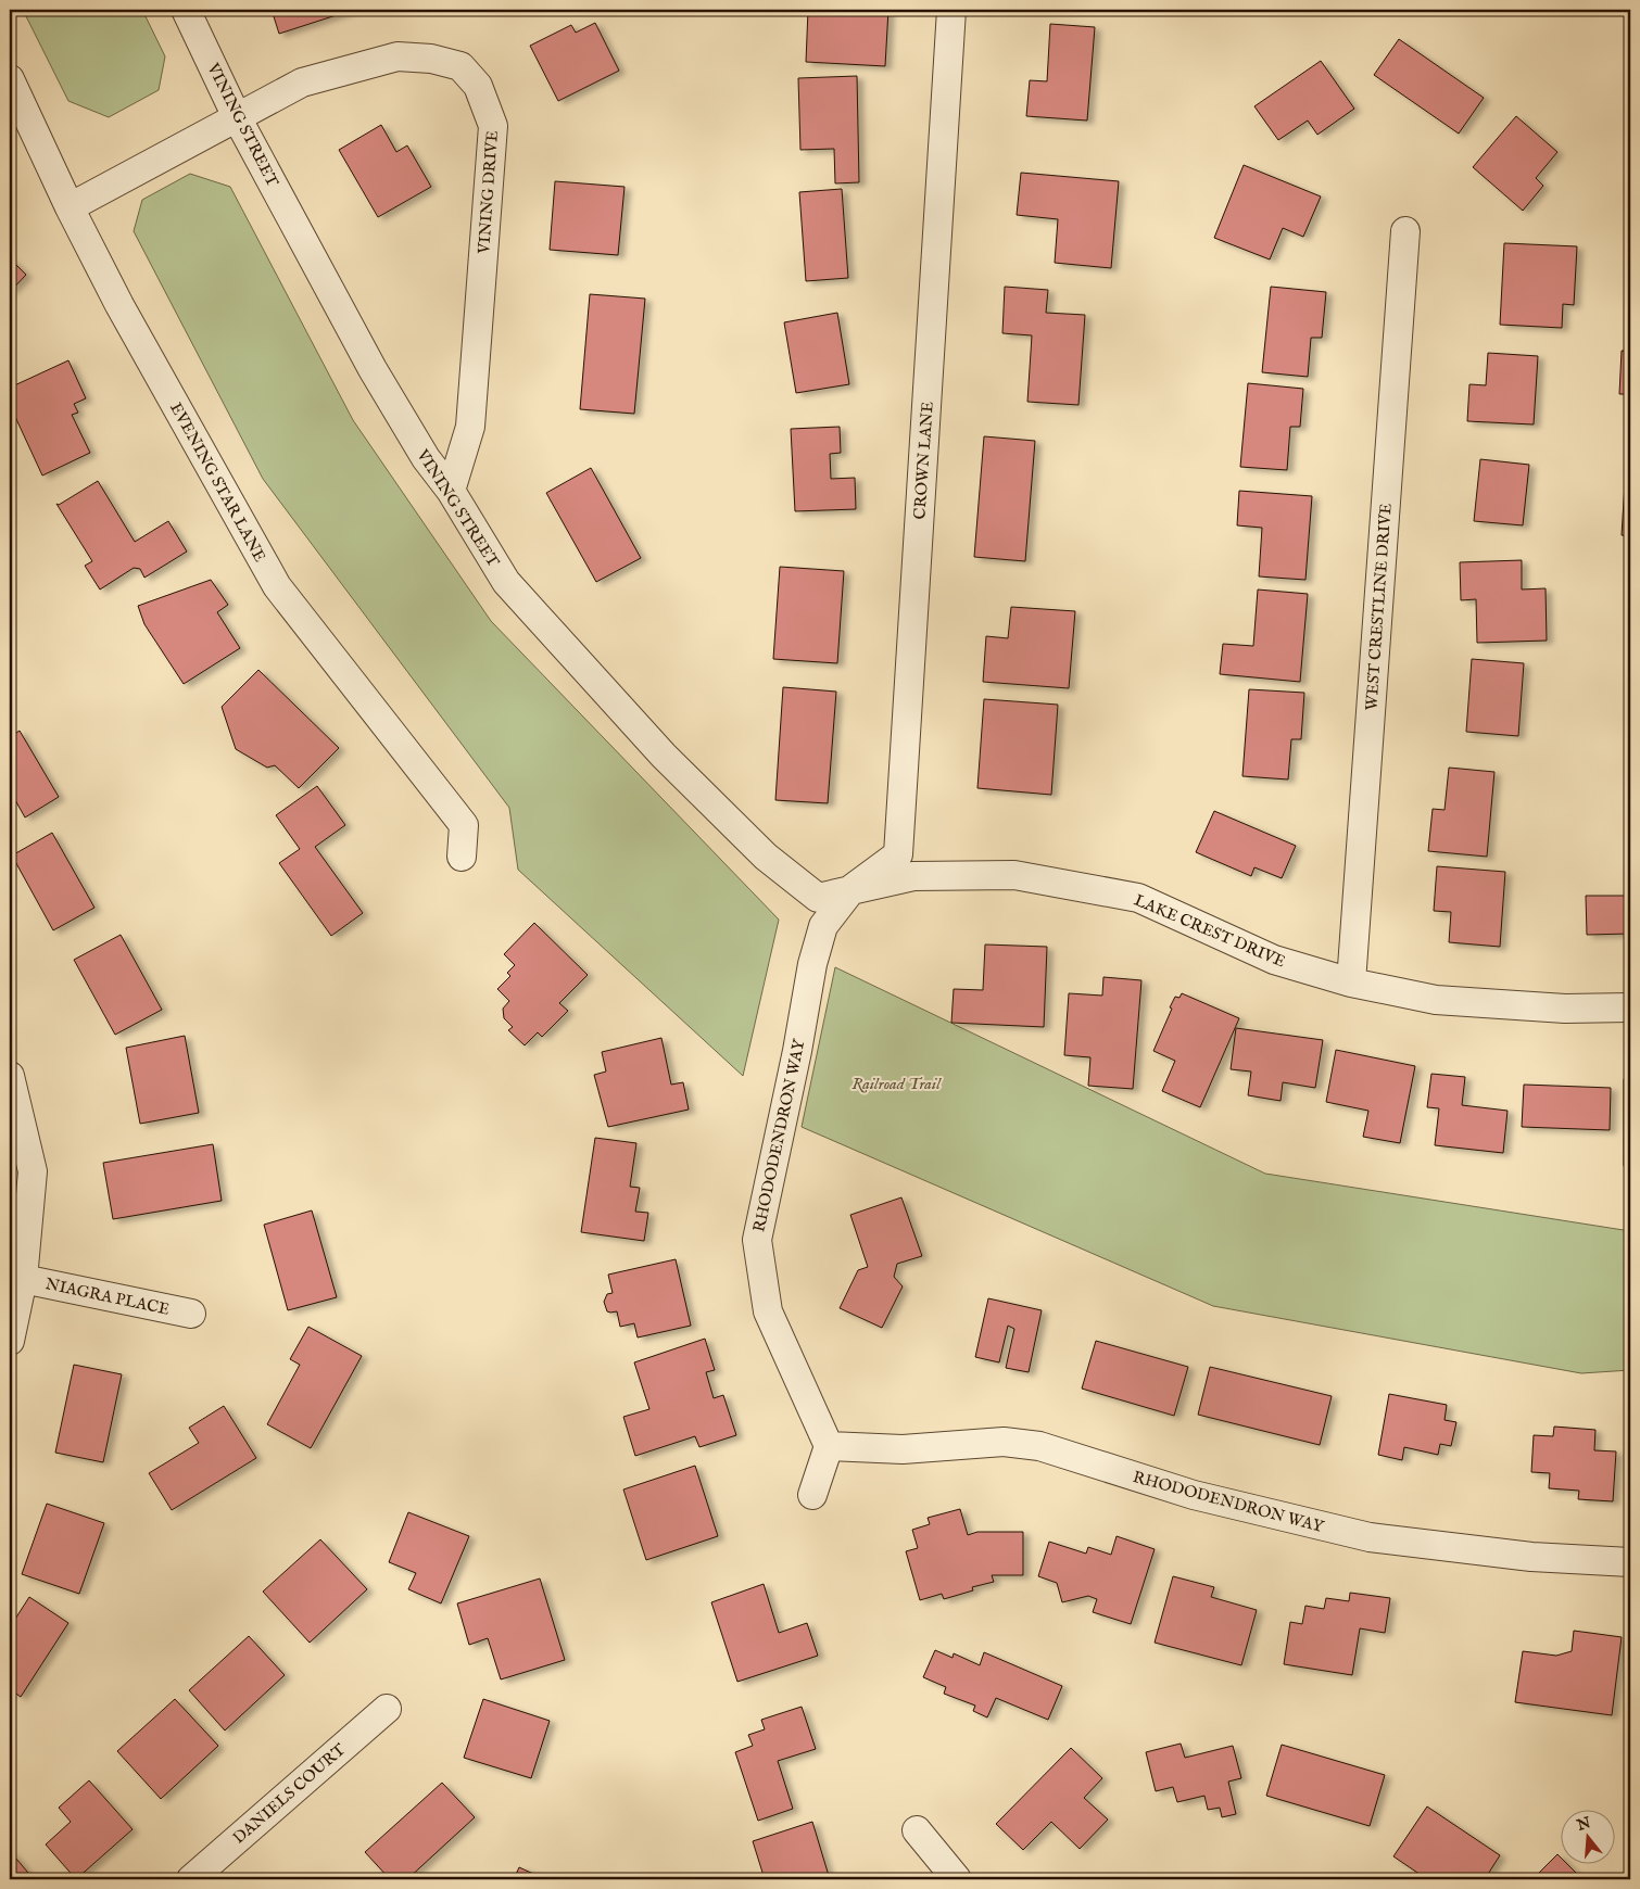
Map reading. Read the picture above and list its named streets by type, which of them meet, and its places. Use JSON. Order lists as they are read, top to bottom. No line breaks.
{"streets":{"street":["VINING STREET","VINING DRIVE","CROWN LANE","EVENING STAR LANE","WEST CRESTLINE DRIVE","LAKE CREST DRIVE","RHODODENDRON WAY","NIAGRA PLACE","DANIELS COURT"]},"crossings":[["VINING STREET","VINING DRIVE"],["VINING STREET","CROWN LANE"],["VINING STREET","LAKE CREST DRIVE"],["VINING STREET","RHODODENDRON WAY"],["VINING DRIVE","EVENING STAR LANE"],["CROWN LANE","LAKE CREST DRIVE"],["CROWN LANE","RHODODENDRON WAY"],["WEST CRESTLINE DRIVE","LAKE CREST DRIVE"],["LAKE CREST DRIVE","RHODODENDRON WAY"]],"parks":["Railroad Trail"],"north":"top"}
